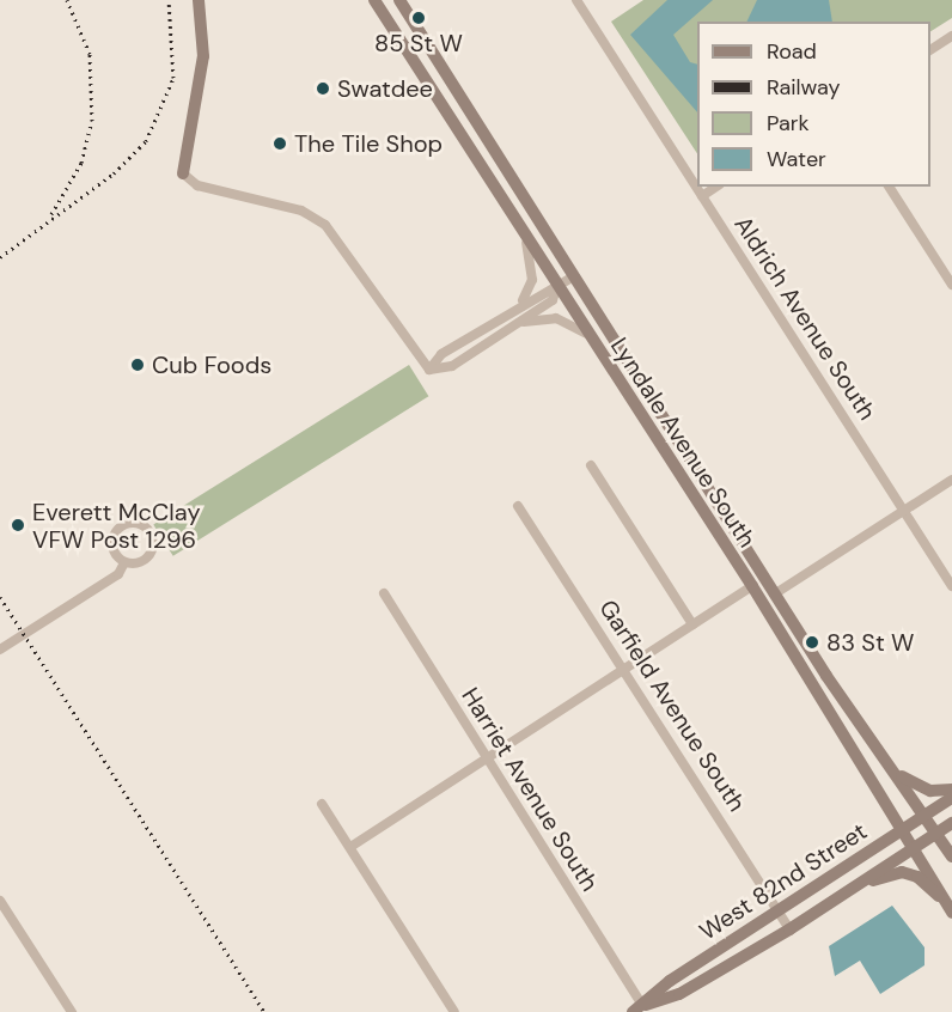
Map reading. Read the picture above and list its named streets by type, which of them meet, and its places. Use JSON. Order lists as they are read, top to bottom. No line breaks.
{"streets":{"main road":["Lyndale Avenue South","West 82nd Street"],"street":["Aldrich Avenue South","Garfield Avenue South","Harriet Avenue South"]},"crossings":[["Lyndale Avenue South","West 82nd Street"],["Garfield Avenue South","West 82nd Street"],["Harriet Avenue South","West 82nd Street"]],"places":["85 St W","Swatdee","The Tile Shop","Cub Foods","Everett McClay VFW Post 1296","83 St W"],"legend":["Road","Railway","Park","Water"]}
